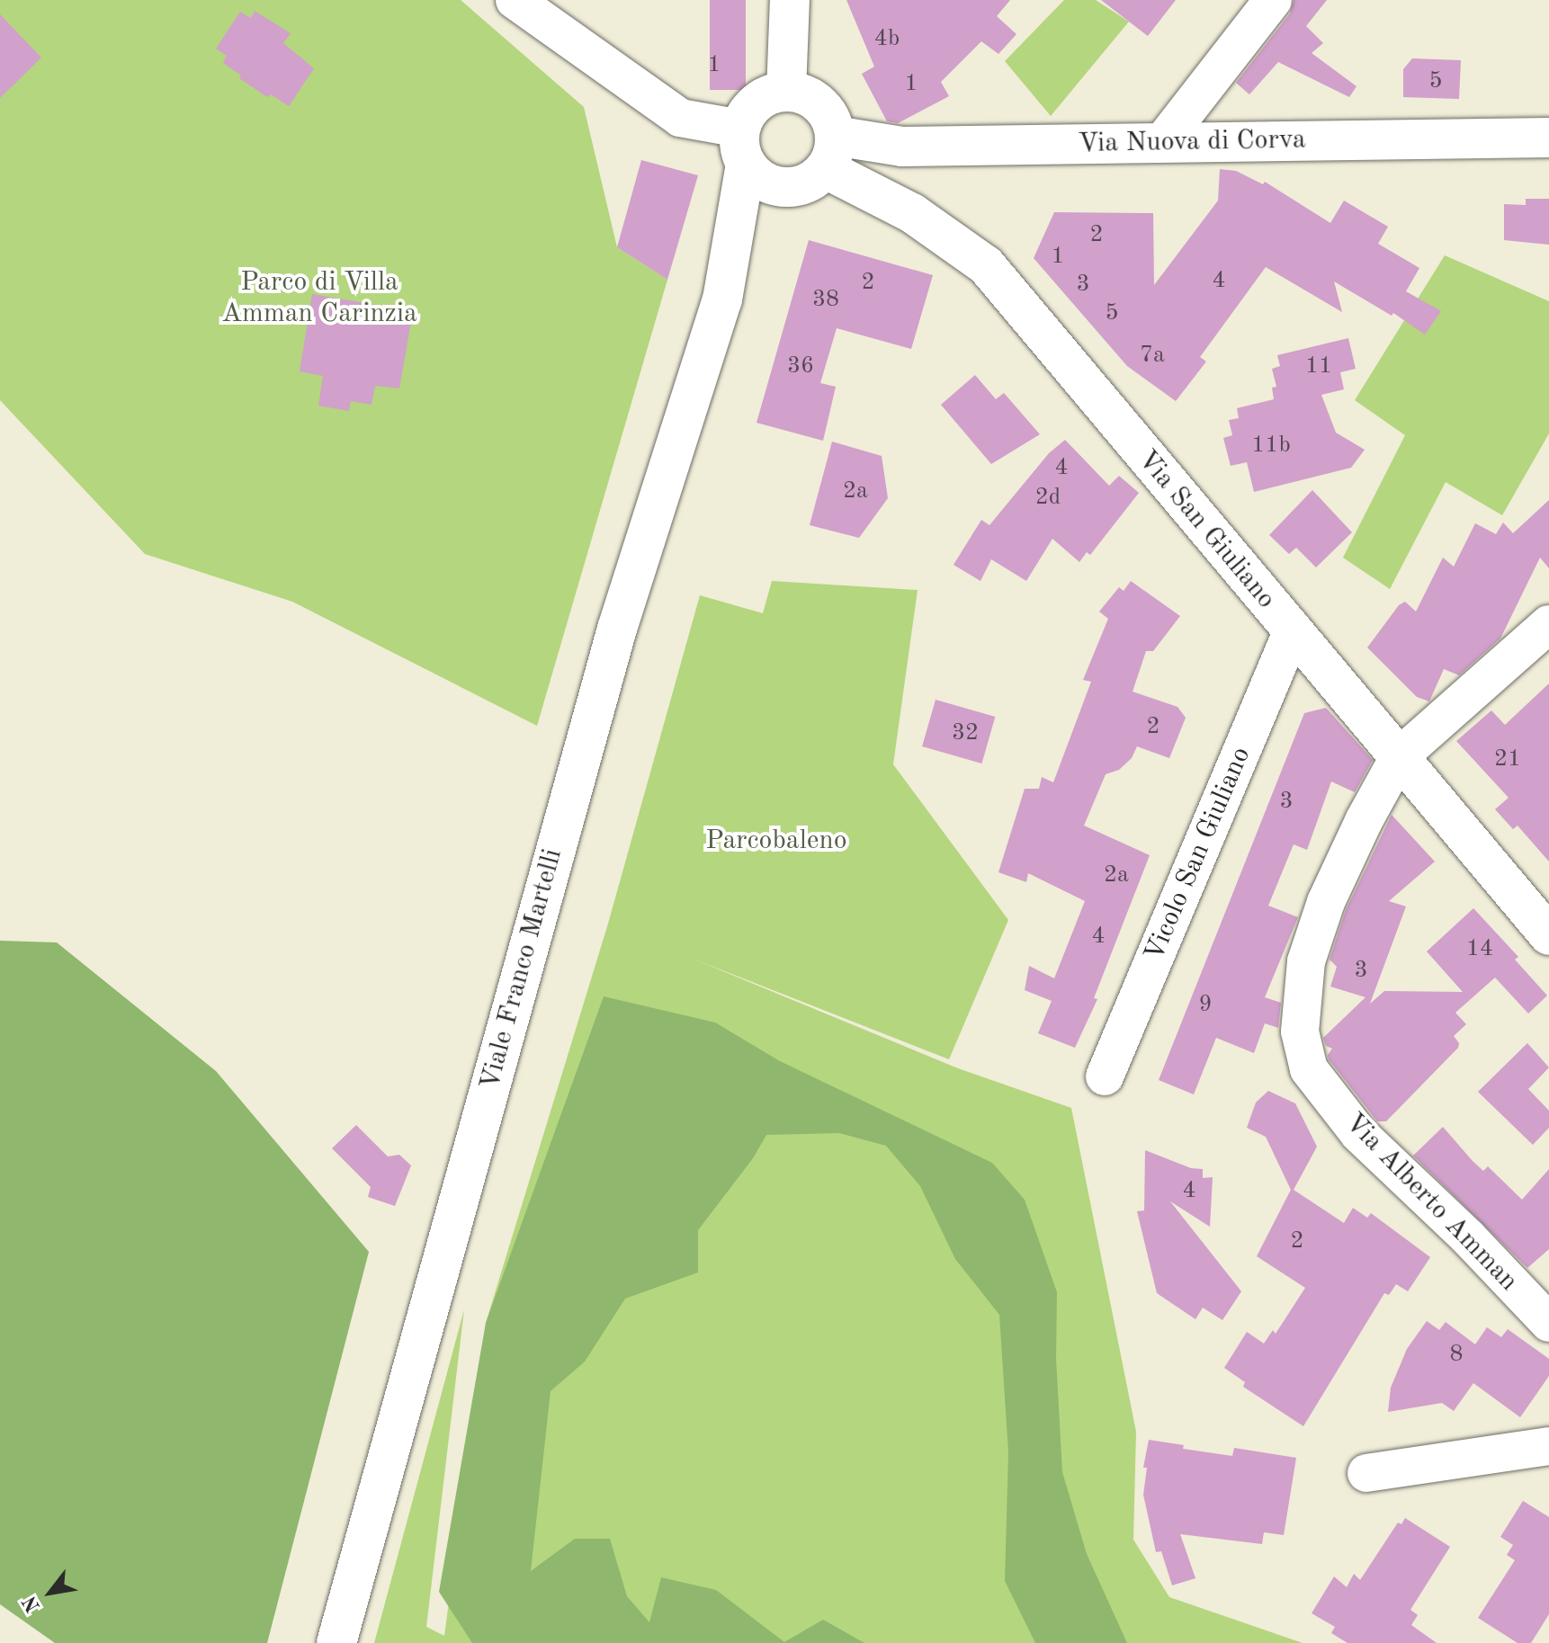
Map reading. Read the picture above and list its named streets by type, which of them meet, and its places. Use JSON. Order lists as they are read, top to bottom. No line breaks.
{"streets":{"main road":["Via Nuova di Corva","Via San Giuliano","Viale Franco Martelli"],"street":["Vicolo San Giuliano","Via Alberto Amman"]},"crossings":[["Via Nuova di Corva","Via San Giuliano"],["Via Nuova di Corva","Viale Franco Martelli"],["Via San Giuliano","Vicolo San Giuliano"],["Via San Giuliano","Viale Franco Martelli"],["Via San Giuliano","Via Alberto Amman"]],"parks":["Parco di Villa Amman Carinzia","Parcobaleno"],"house_numbers":["4b","1","5","1","2","1","4","2","3","38","5","7a","36","11","11b","4","2a","2d","2","32","21","3","2a","4","14","3","9","4","2","8"],"north":"bottom left"}
